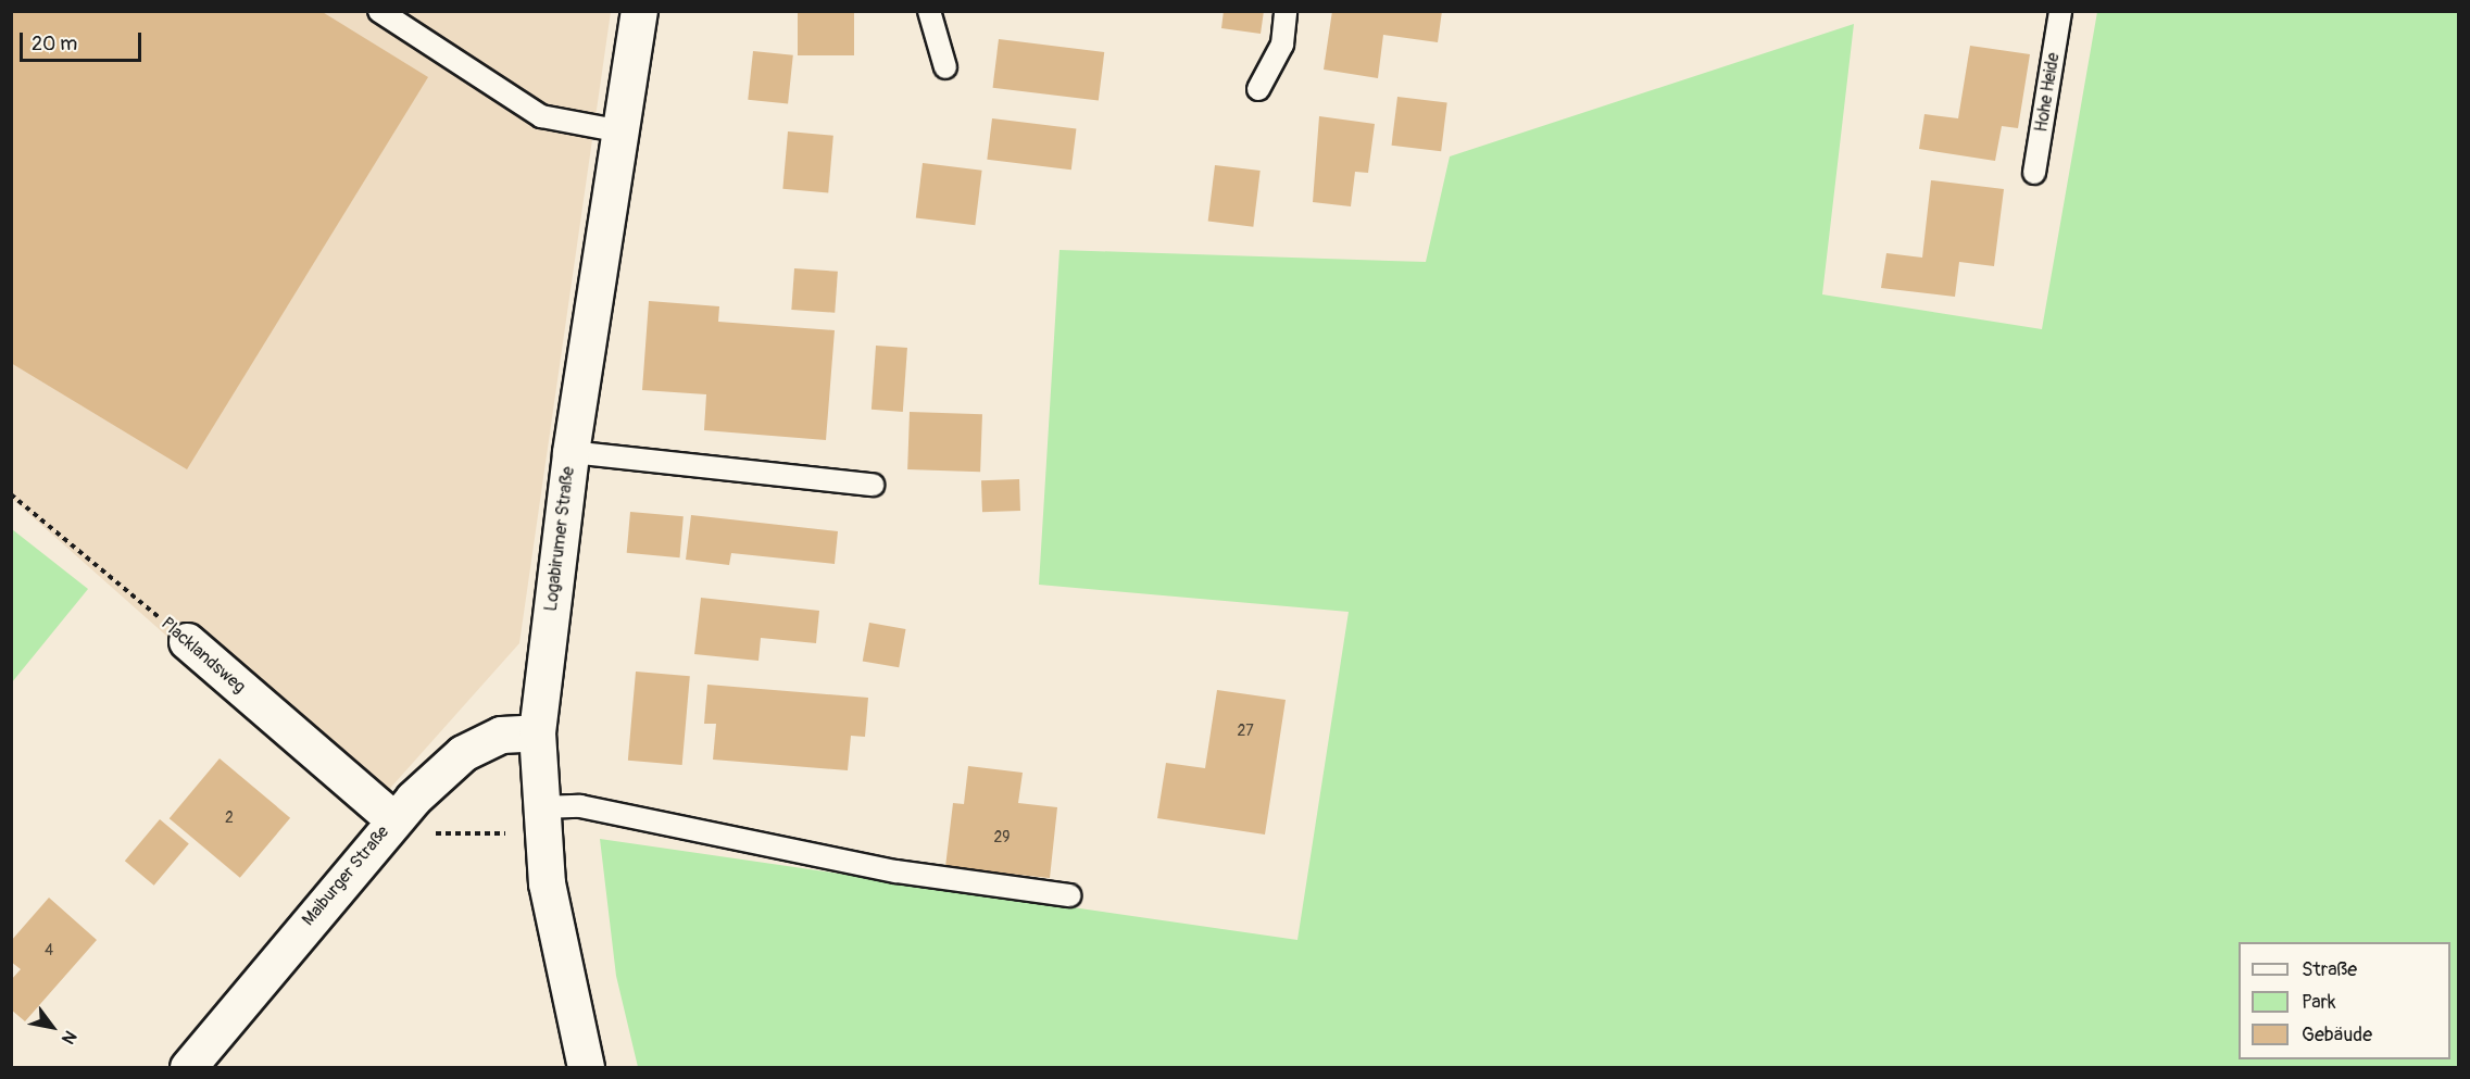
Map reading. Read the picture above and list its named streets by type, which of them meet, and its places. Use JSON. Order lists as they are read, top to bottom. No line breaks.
{"streets":{"street":["Logabirumer Straße","Placklandsweg","Maiburger Straße"],"lane":["Hohe Heide"]},"crossings":[["Logabirumer Straße","Maiburger Straße"],["Placklandsweg","Maiburger Straße"]],"house_numbers":["27","2","29","4"],"legend":["Straße","Park","Gebäude"],"scale_bar":"20 m","north":"bottom right"}
